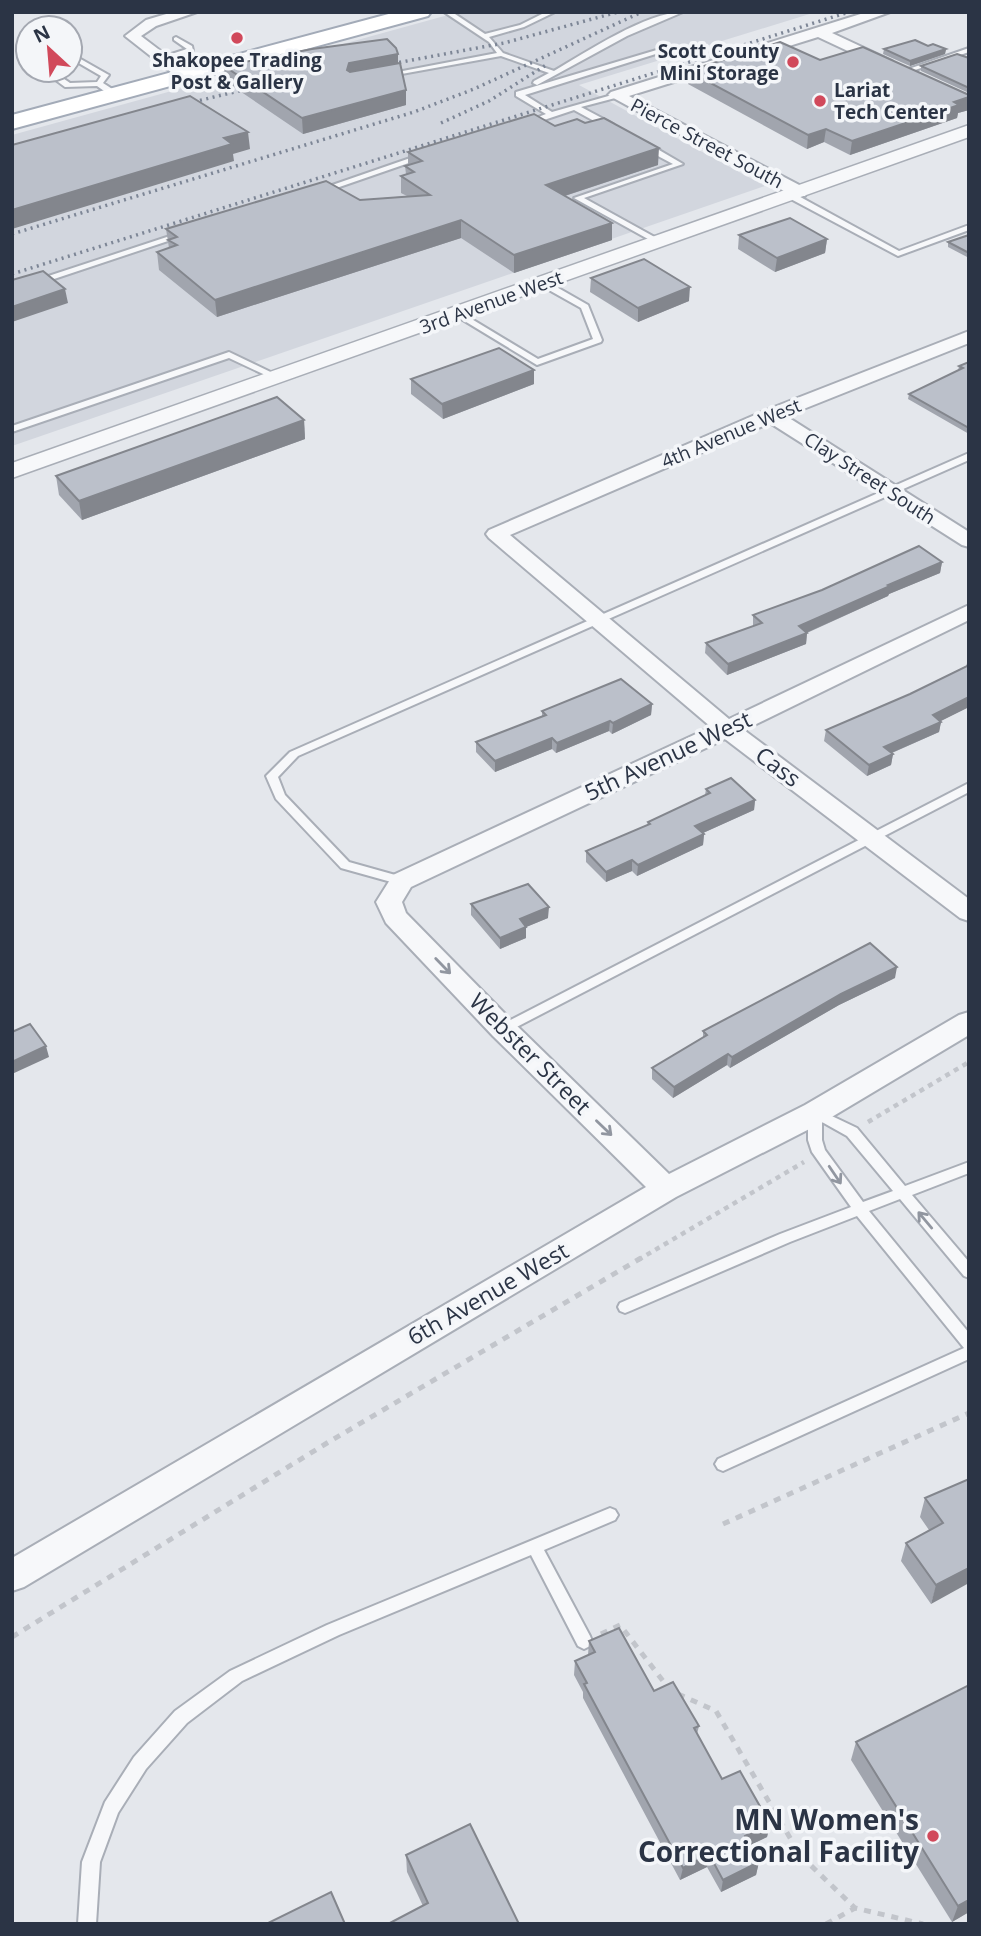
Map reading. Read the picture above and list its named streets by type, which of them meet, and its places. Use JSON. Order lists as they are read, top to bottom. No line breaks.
{"streets":{"street":["Pierce Street South","3rd Avenue West","4th Avenue West","Clay Street South","5th Avenue West","Cass","Webster Street","6th Avenue West"]},"crossings":[["Pierce Street South","3rd Avenue West"],["4th Avenue West","Clay Street South"],["4th Avenue West","Cass"],["5th Avenue West","Cass"],["5th Avenue West","Webster Street"],["Webster Street","6th Avenue West"]],"one_way":["Webster Street"],"places":["Shakopee Trading Post & Gallery","Scott County Mini Storage","Lariat Tech Center","MN Women's Correctional Facility"],"north":"top left"}
